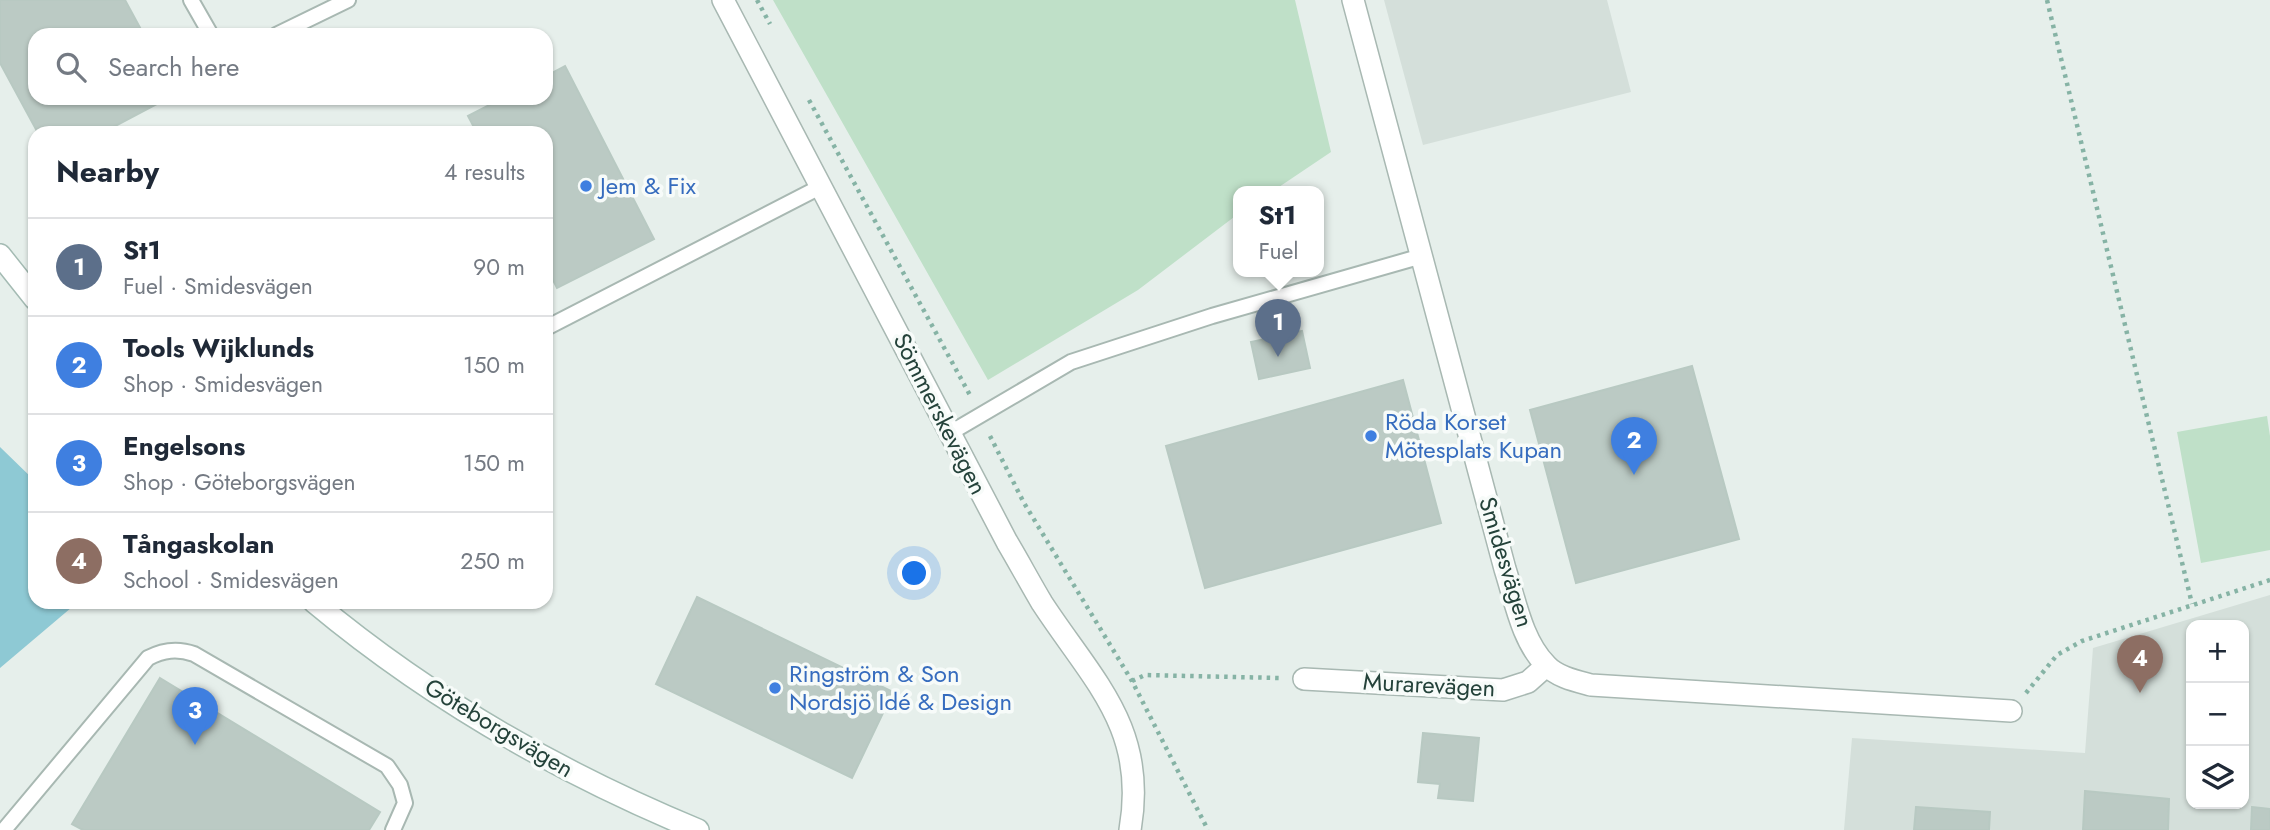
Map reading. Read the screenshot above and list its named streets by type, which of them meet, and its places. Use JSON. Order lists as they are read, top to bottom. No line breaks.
{"streets":{"street":["Sömmerskevägen","Smidesvägen","Murarevägen","Göteborgsvägen"]},"crossings":[["Smidesvägen","Murarevägen"]],"places":["Jem & Fix","Röda Korset Mötesplats Kupan","Ringström & Son Nordsjö Idé & Design"],"page":{"search":"Search here","heading":["Nearby","4 results"],"popup":["St1","Fuel"],"list":[{"mark":"1","name":"St1","note":"Fuel · Smidesvägen","value":"90 m"},{"mark":"2","name":"Tools Wijklunds","note":"Shop · Smidesvägen","value":"150 m"},{"mark":"3","name":"Engelsons","note":"Shop · Göteborgsvägen","value":"150 m"},{"mark":"4","name":"Tångaskolan","note":"School · Smidesvägen","value":"250 m"}],"pins":["1","2","4","3"],"map_buttons":["+","−"]}}
